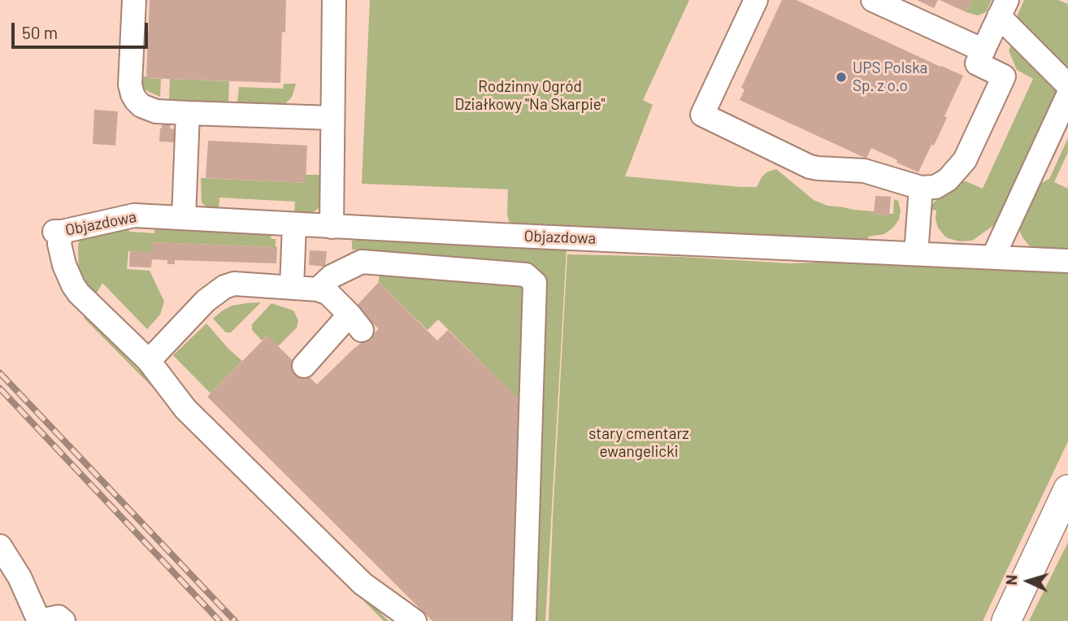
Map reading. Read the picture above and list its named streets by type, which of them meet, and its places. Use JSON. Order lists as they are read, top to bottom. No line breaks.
{"streets":{"street":["Objazdowa"]},"parks":["Rodzinny Ogród Działkowy \"Na Skarpie\"","stary cmentarz ewangelicki"],"places":["UPS Polska Sp. z o.o"],"scale_bar":"50 m","north":"left"}
